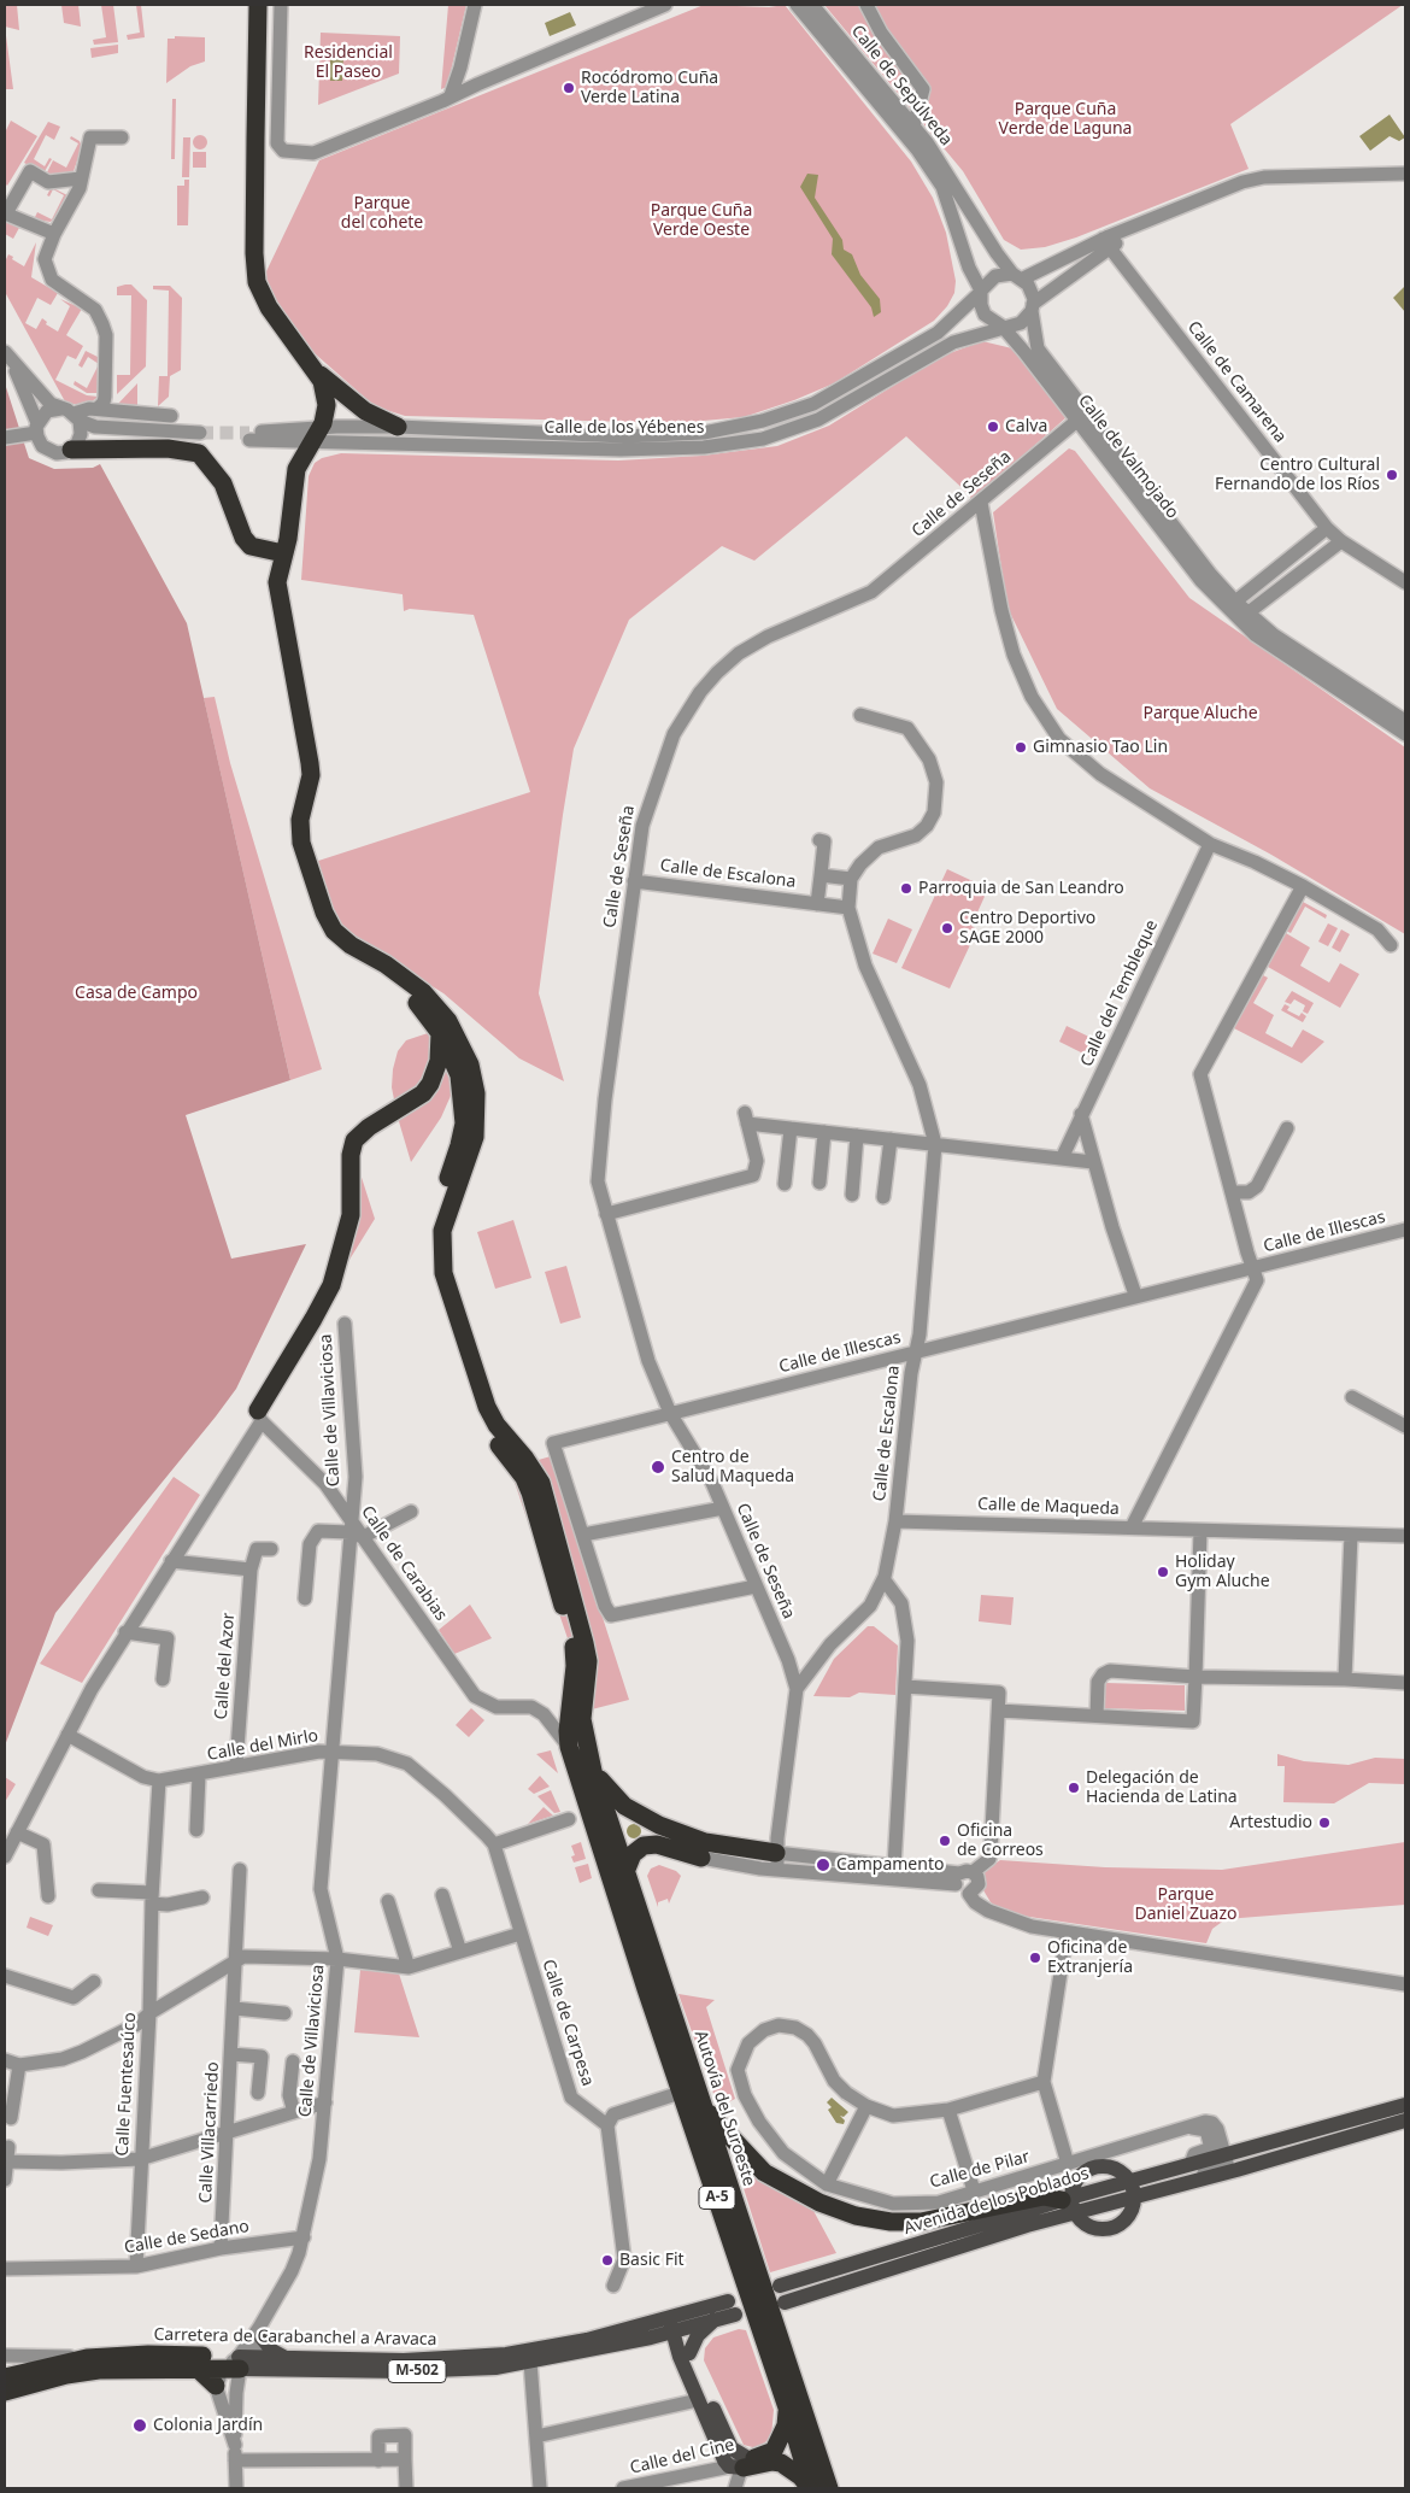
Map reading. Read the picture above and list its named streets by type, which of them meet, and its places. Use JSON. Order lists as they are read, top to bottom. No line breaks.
{"streets":{"highway":["Autovía del Suroeste","A-5","Carretera de Carabanchel a Aravaca","M-502"],"main road":["Avenida de los Poblados"],"street":["Calle de Sepúlveda","Calle de Camarena","Calle de los Yébenes","Calle de Valmojado","Calle de Seseña","Calle de Escalona","Calle del Tembleque","Calle de Illescas","Calle de Villaviciosa","Calle de Maqueda","Calle de Carabias","Calle del Azor","Calle del Mirlo","Calle de Carpesa","Calle Fuentesaúco","Calle Villacarriedo","Calle de Pilar","Calle de Sedano","Calle del Cine"]},"crossings":[["Calle de Sepúlveda","Calle de los Yébenes"],["Calle de Sepúlveda","Calle de Valmojado"],["Calle de Camarena","Calle de los Yébenes"],["Calle de los Yébenes","Calle de Valmojado"],["Calle de Valmojado","Calle de Seseña"],["Calle de Seseña","Calle de Escalona"],["Calle de Seseña","Calle de Illescas"],["Calle de Escalona","Calle de Illescas"],["Calle de Escalona","Calle de Maqueda"],["Calle de Illescas","Calle de Maqueda"],["Calle de Villaviciosa","Calle de Carabias"],["Calle de Villaviciosa","Calle del Mirlo"],["Calle de Villaviciosa","Calle de Sedano"],["Calle de Villaviciosa","Carretera de Carabanchel a Aravaca"],["Calle de Carabias","Autovía del Suroeste"],["Calle de Carabias","A-5"],["Calle del Azor","Calle del Mirlo"],["Calle del Mirlo","Calle de Carpesa"],["Calle del Mirlo","Calle Fuentesaúco"],["Calle Fuentesaúco","Calle de Sedano"],["Autovía del Suroeste","A-5"],["Calle Villacarriedo","Calle de Sedano"],["Calle de Pilar","Avenida de los Poblados"]],"parks":["Residencial El Paseo","Parque Cuña Verde de Laguna","Parque del cohete","Parque Cuña Verde Oeste","Parque Aluche","Casa de Campo","Parque Daniel Zuazo"],"places":["Rocódromo Cuña Verde Latina","Calva","Centro Cultural Fernando de los Ríos","Gimnasio Tao Lin","Parroquia de San Leandro","Centro Deportivo SAGE 2000","Centro de Salud Maqueda","Holiday Gym Aluche","Delegación de Hacienda de Latina","Artestudio","Oficina de Correos","Campamento","Oficina de Extranjería","Basic Fit","Colonia Jardín"]}
